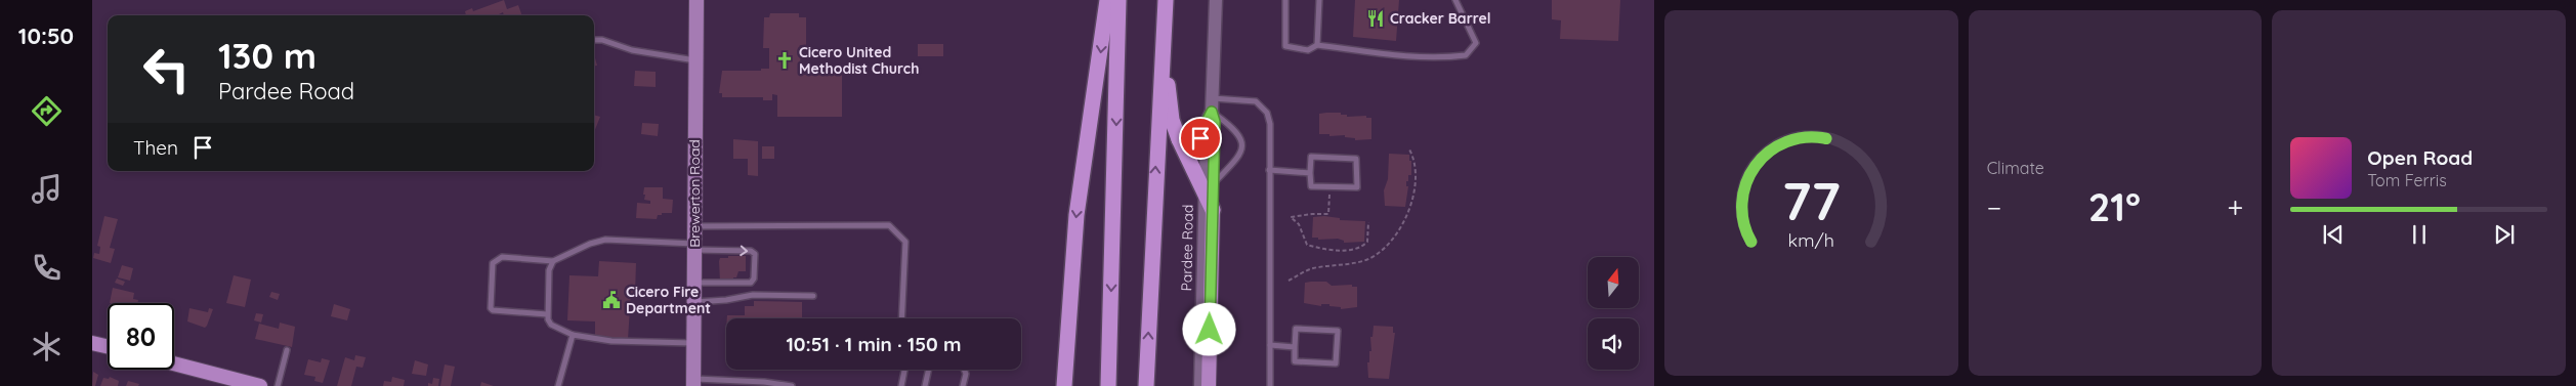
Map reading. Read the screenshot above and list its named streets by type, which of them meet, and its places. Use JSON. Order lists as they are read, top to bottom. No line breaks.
{"streets":{"highway":["Pardee Road"],"main road":["Brewerton Road"]},"places":{"restaurant":["Cracker Barrel"],"church":["Cicero United Methodist Church"],"public building":["Cicero Fire Department"]},"north":"top","page":{"tabs":"10:50","tile":"Climate","turn":["130 m","Pardee Road"],"then":"Then","song":["Open Road","Tom Ferris"],"heat":["−","21°","+"],"limit":"80","trip":"10:51 · 1 min · 150 m","gauge":["77","km/h"]}}
